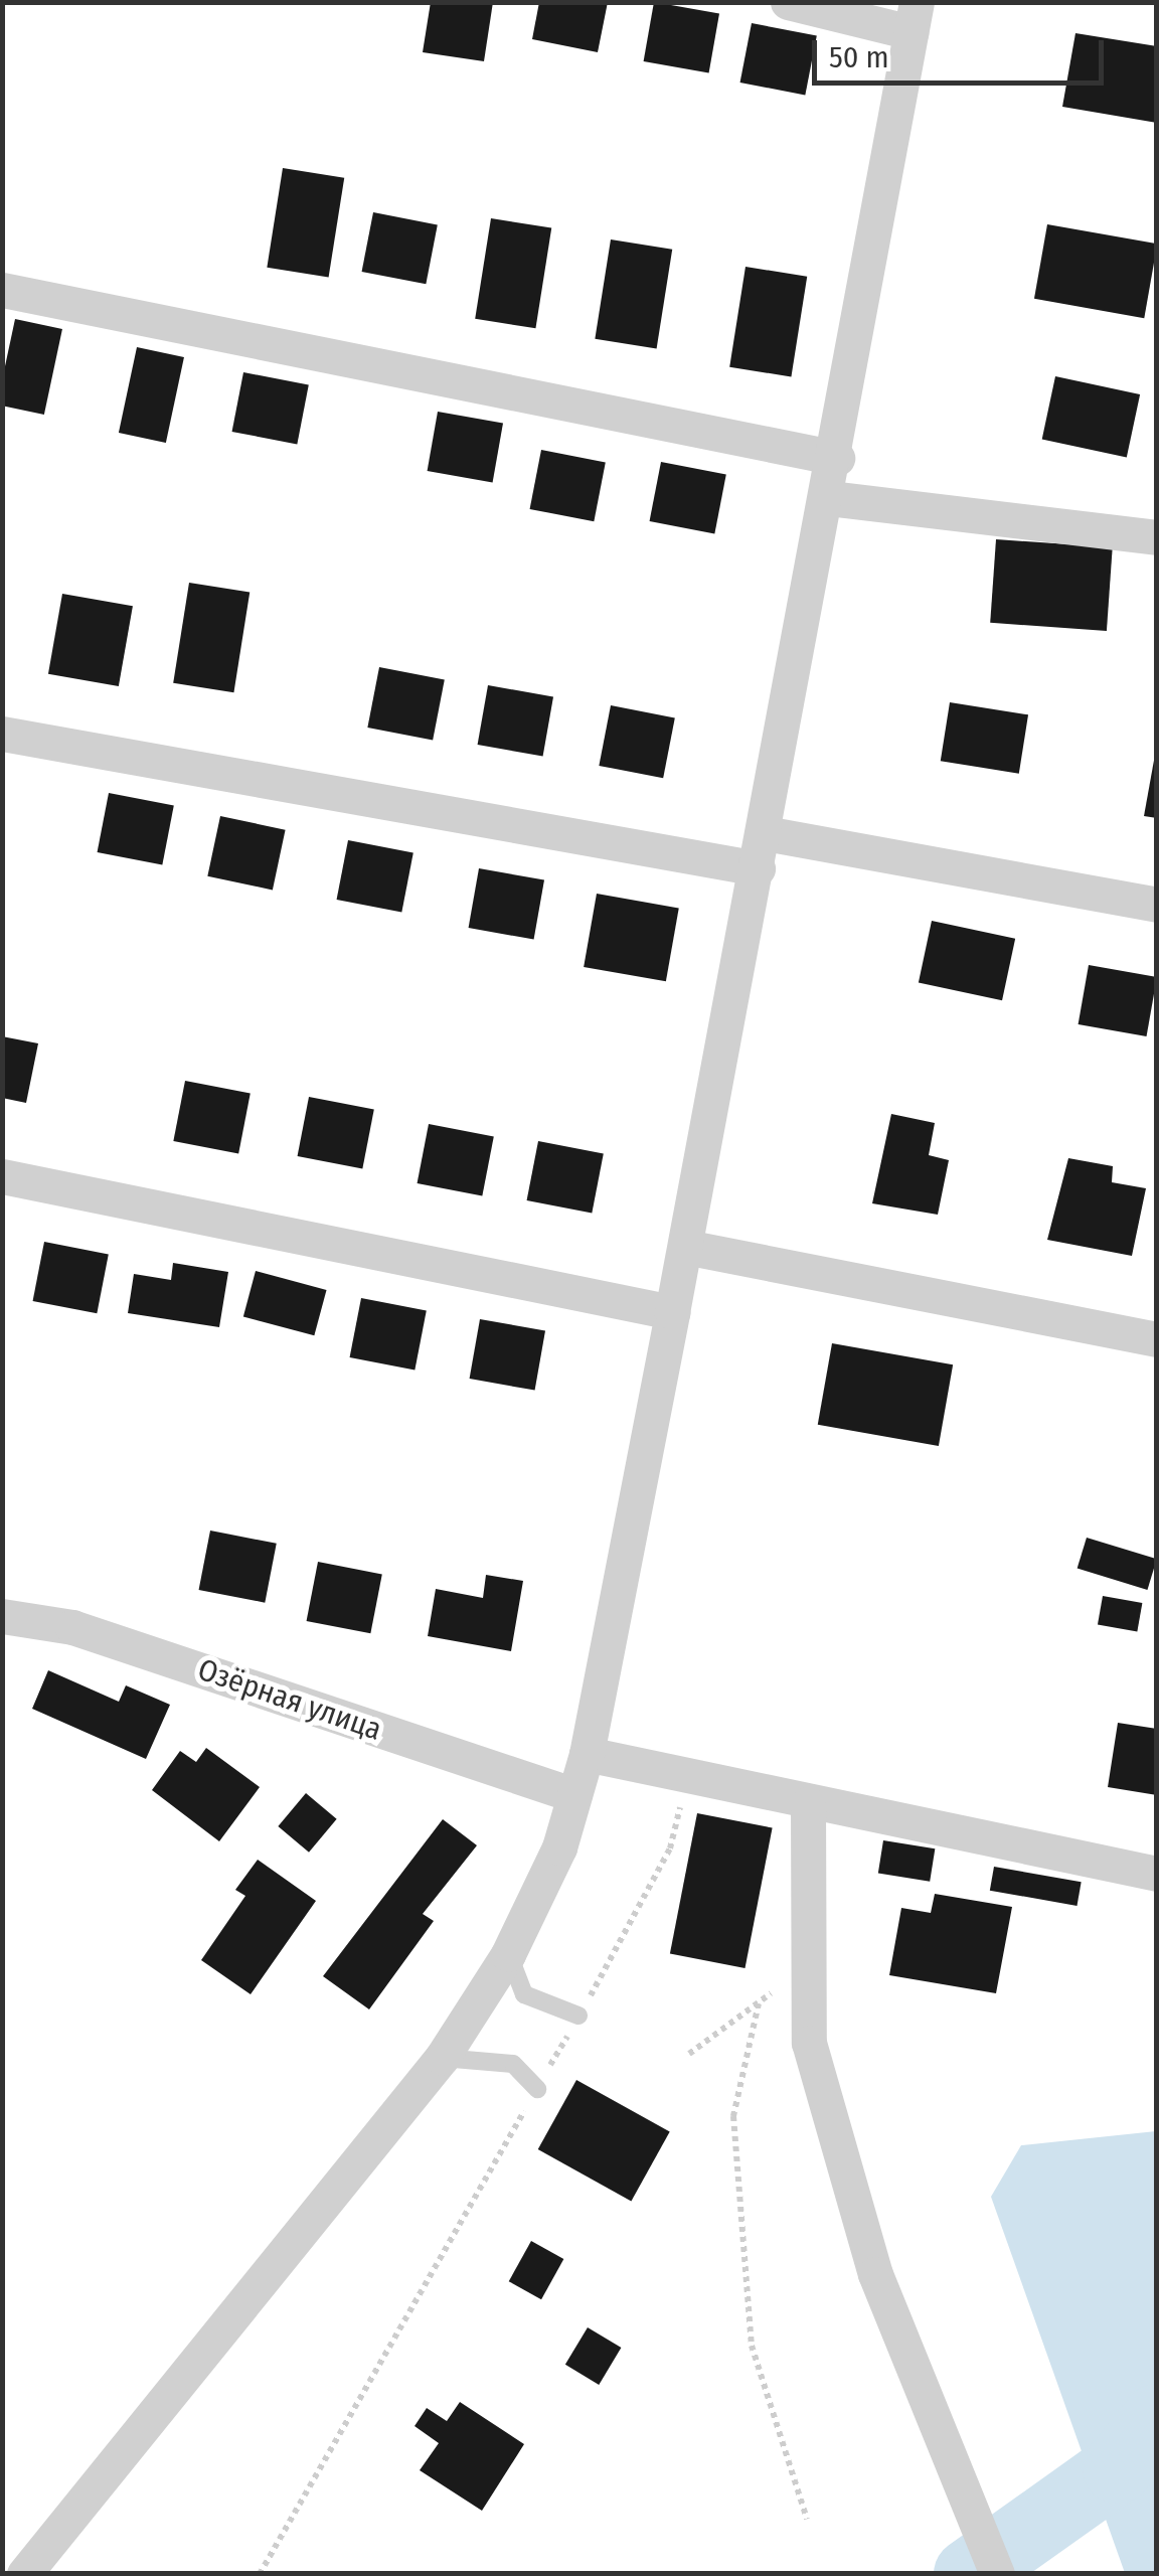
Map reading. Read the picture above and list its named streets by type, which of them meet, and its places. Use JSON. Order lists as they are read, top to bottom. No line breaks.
{"streets":{"street":["Озёрная улица"]},"scale_bar":"50 m"}
